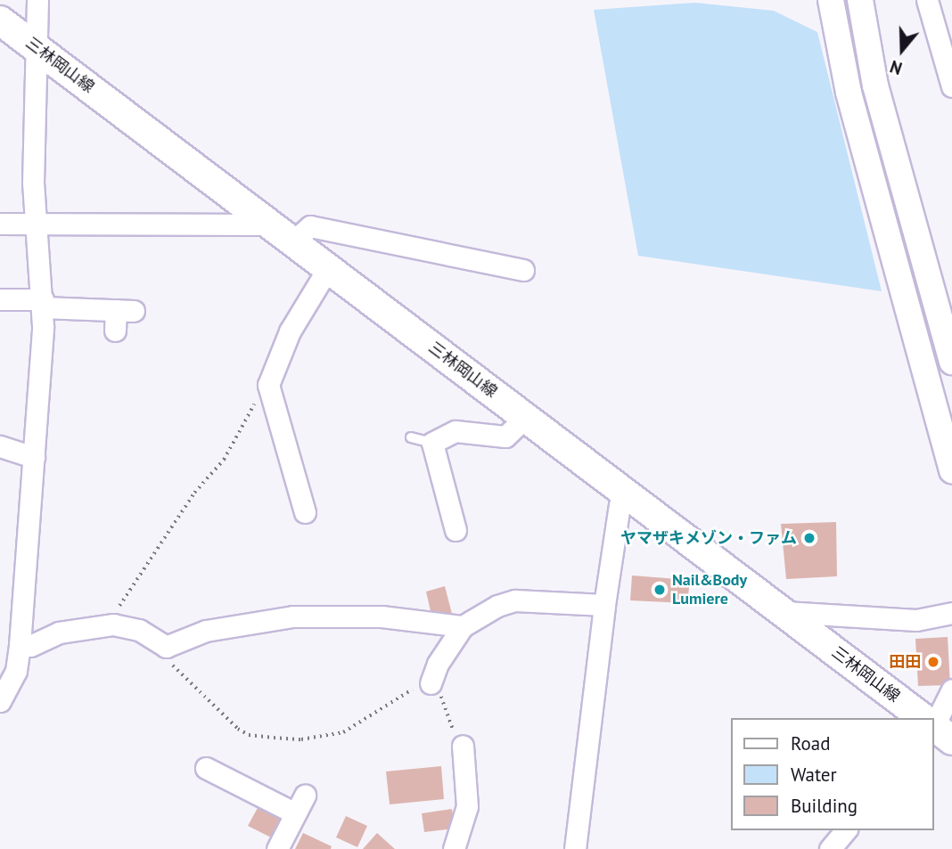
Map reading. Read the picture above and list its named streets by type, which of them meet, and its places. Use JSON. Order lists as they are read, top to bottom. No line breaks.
{"streets":{"main road":["三林岡山線"]},"places":["ヤマザキメゾン・ファム","Nail&Body Lumiere","田田"],"legend":["Road","Water","Building"],"north":"bottom"}
